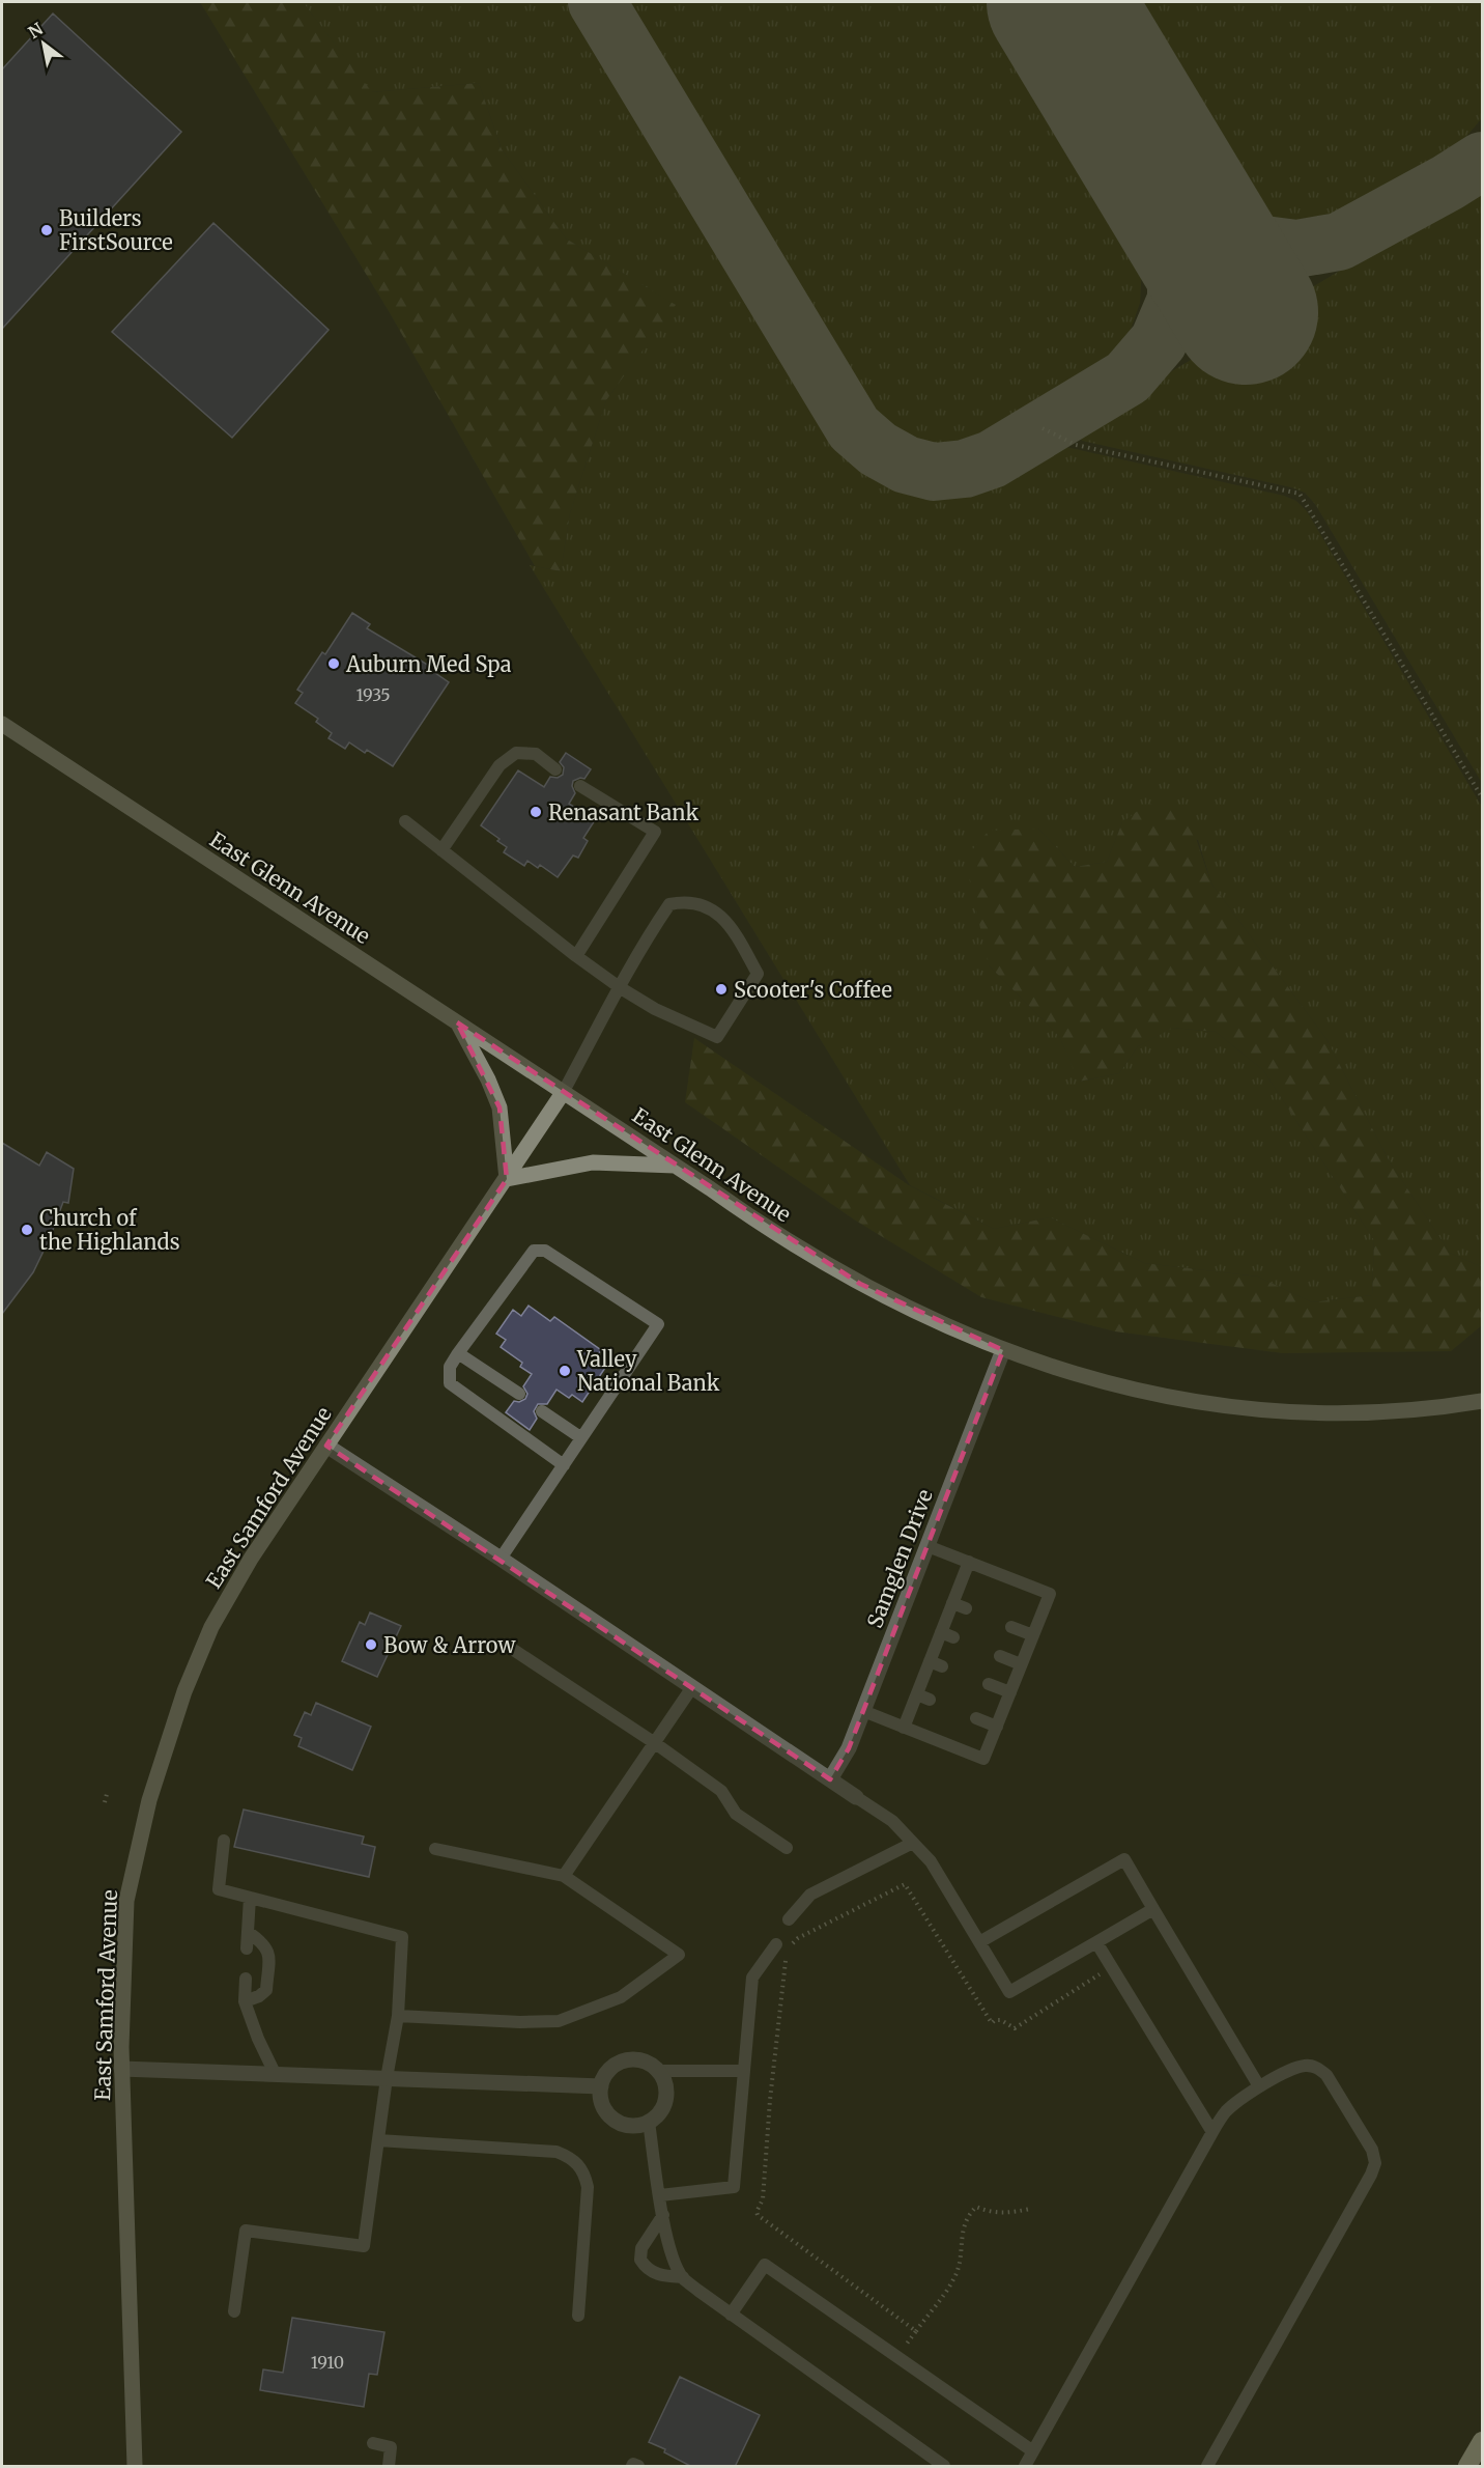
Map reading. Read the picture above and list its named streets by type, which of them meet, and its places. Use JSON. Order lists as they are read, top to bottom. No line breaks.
{"streets":{"street":["East Glenn Avenue","East Samford Avenue","Samglen Drive"]},"crossings":[["East Glenn Avenue","East Samford Avenue"],["East Glenn Avenue","Samglen Drive"]],"places":["Builders FirstSource","Auburn Med Spa","Renasant Bank","Scooter's Coffee","Church of the Highlands","Valley National Bank","Bow & Arrow"],"house_numbers":["1935","1910"],"north":"top left"}
